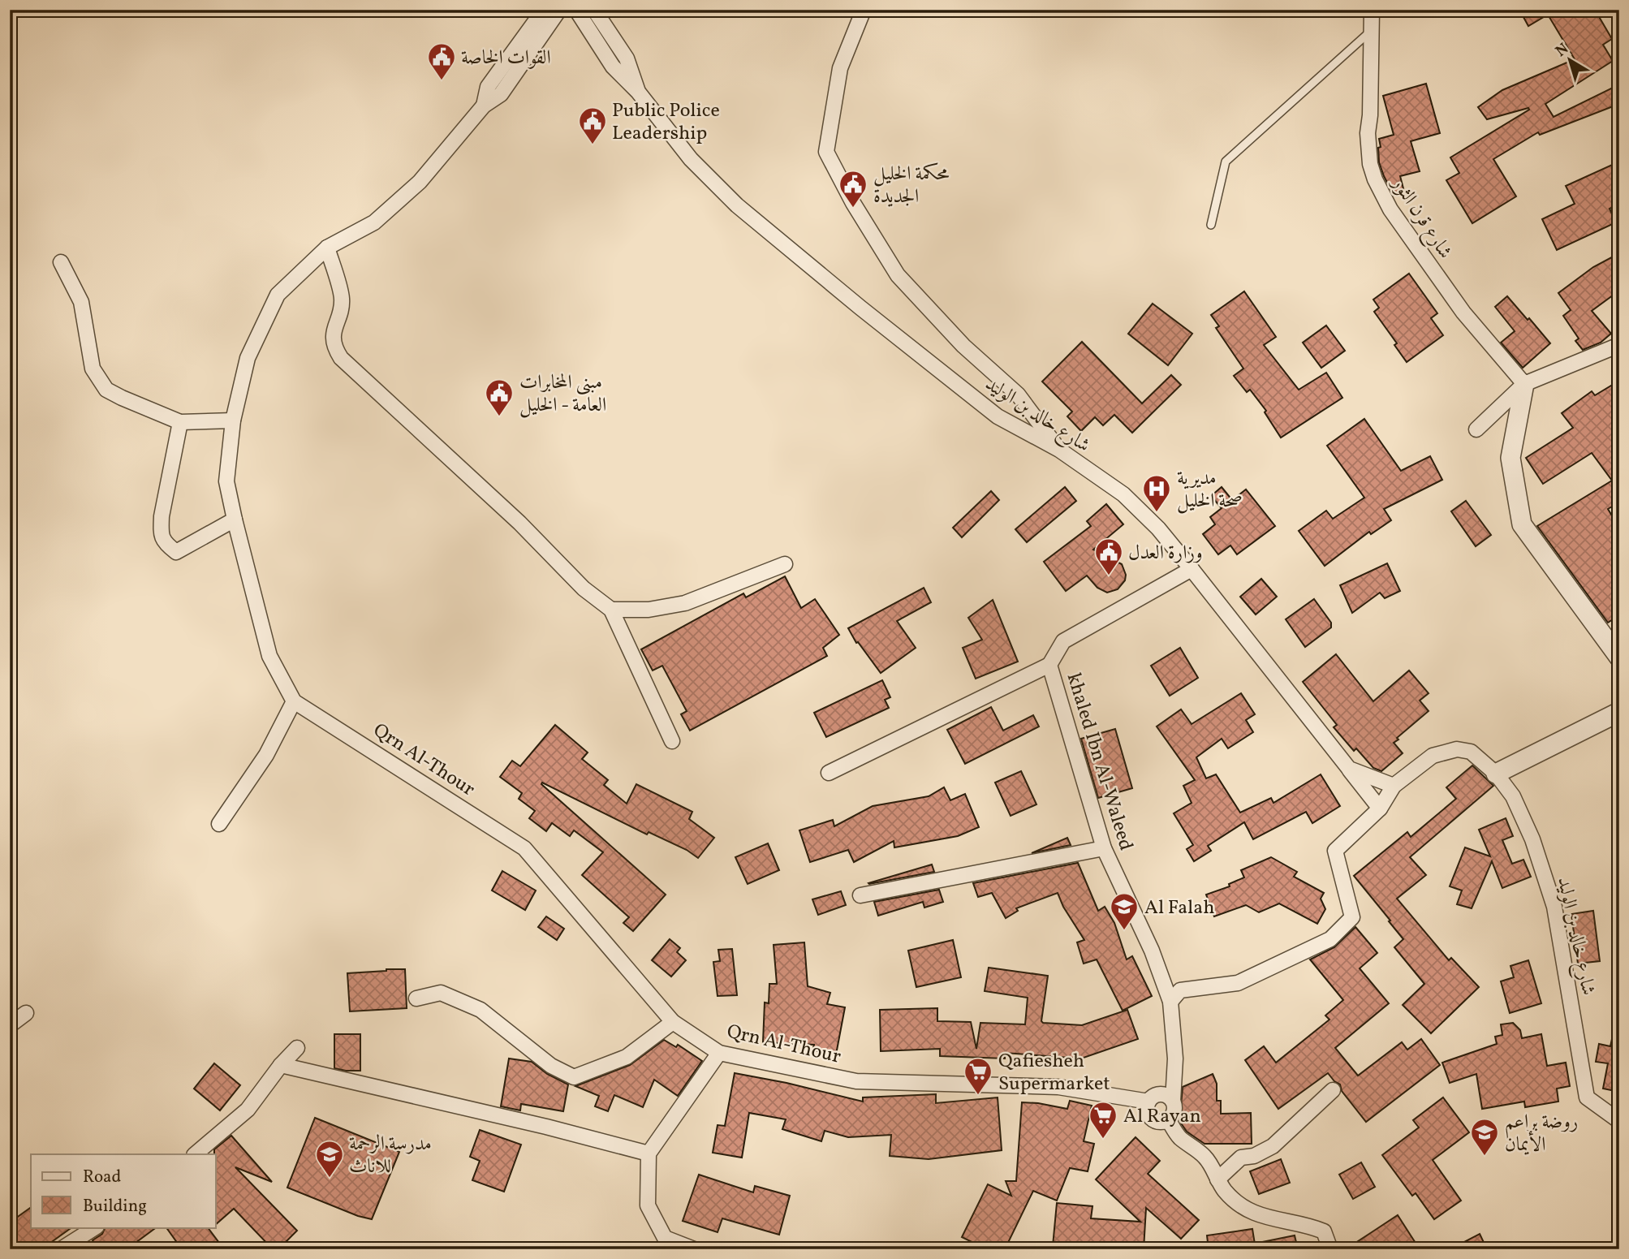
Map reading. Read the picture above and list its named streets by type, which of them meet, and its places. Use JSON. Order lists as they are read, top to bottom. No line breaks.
{"streets":{"street":["شارع قرن الثور","شارع خالد بن الوليد","Qrn Al-Thour","khaled Ibn Al-Waleed"]},"crossings":[["شارع خالد بن الوليد","khaled Ibn Al-Waleed"],["Qrn Al-Thour","khaled Ibn Al-Waleed"]],"places":{"public building":["القوات الخاصة","Public Police Leadership","محكمة الخليل الجديدة","مبنى المخابرات العامة - الخليل","وزارة العدل"],"hospital":["مديرية صحة الخليل"],"school or university":["Al Falah","روضة براعم الأيمان","مدرسة الرحمة للاناث"],"supermarket":["Qafiesheh Supermarket","Al Rayan"]},"legend":["Road","Building"],"north":"top left"}
